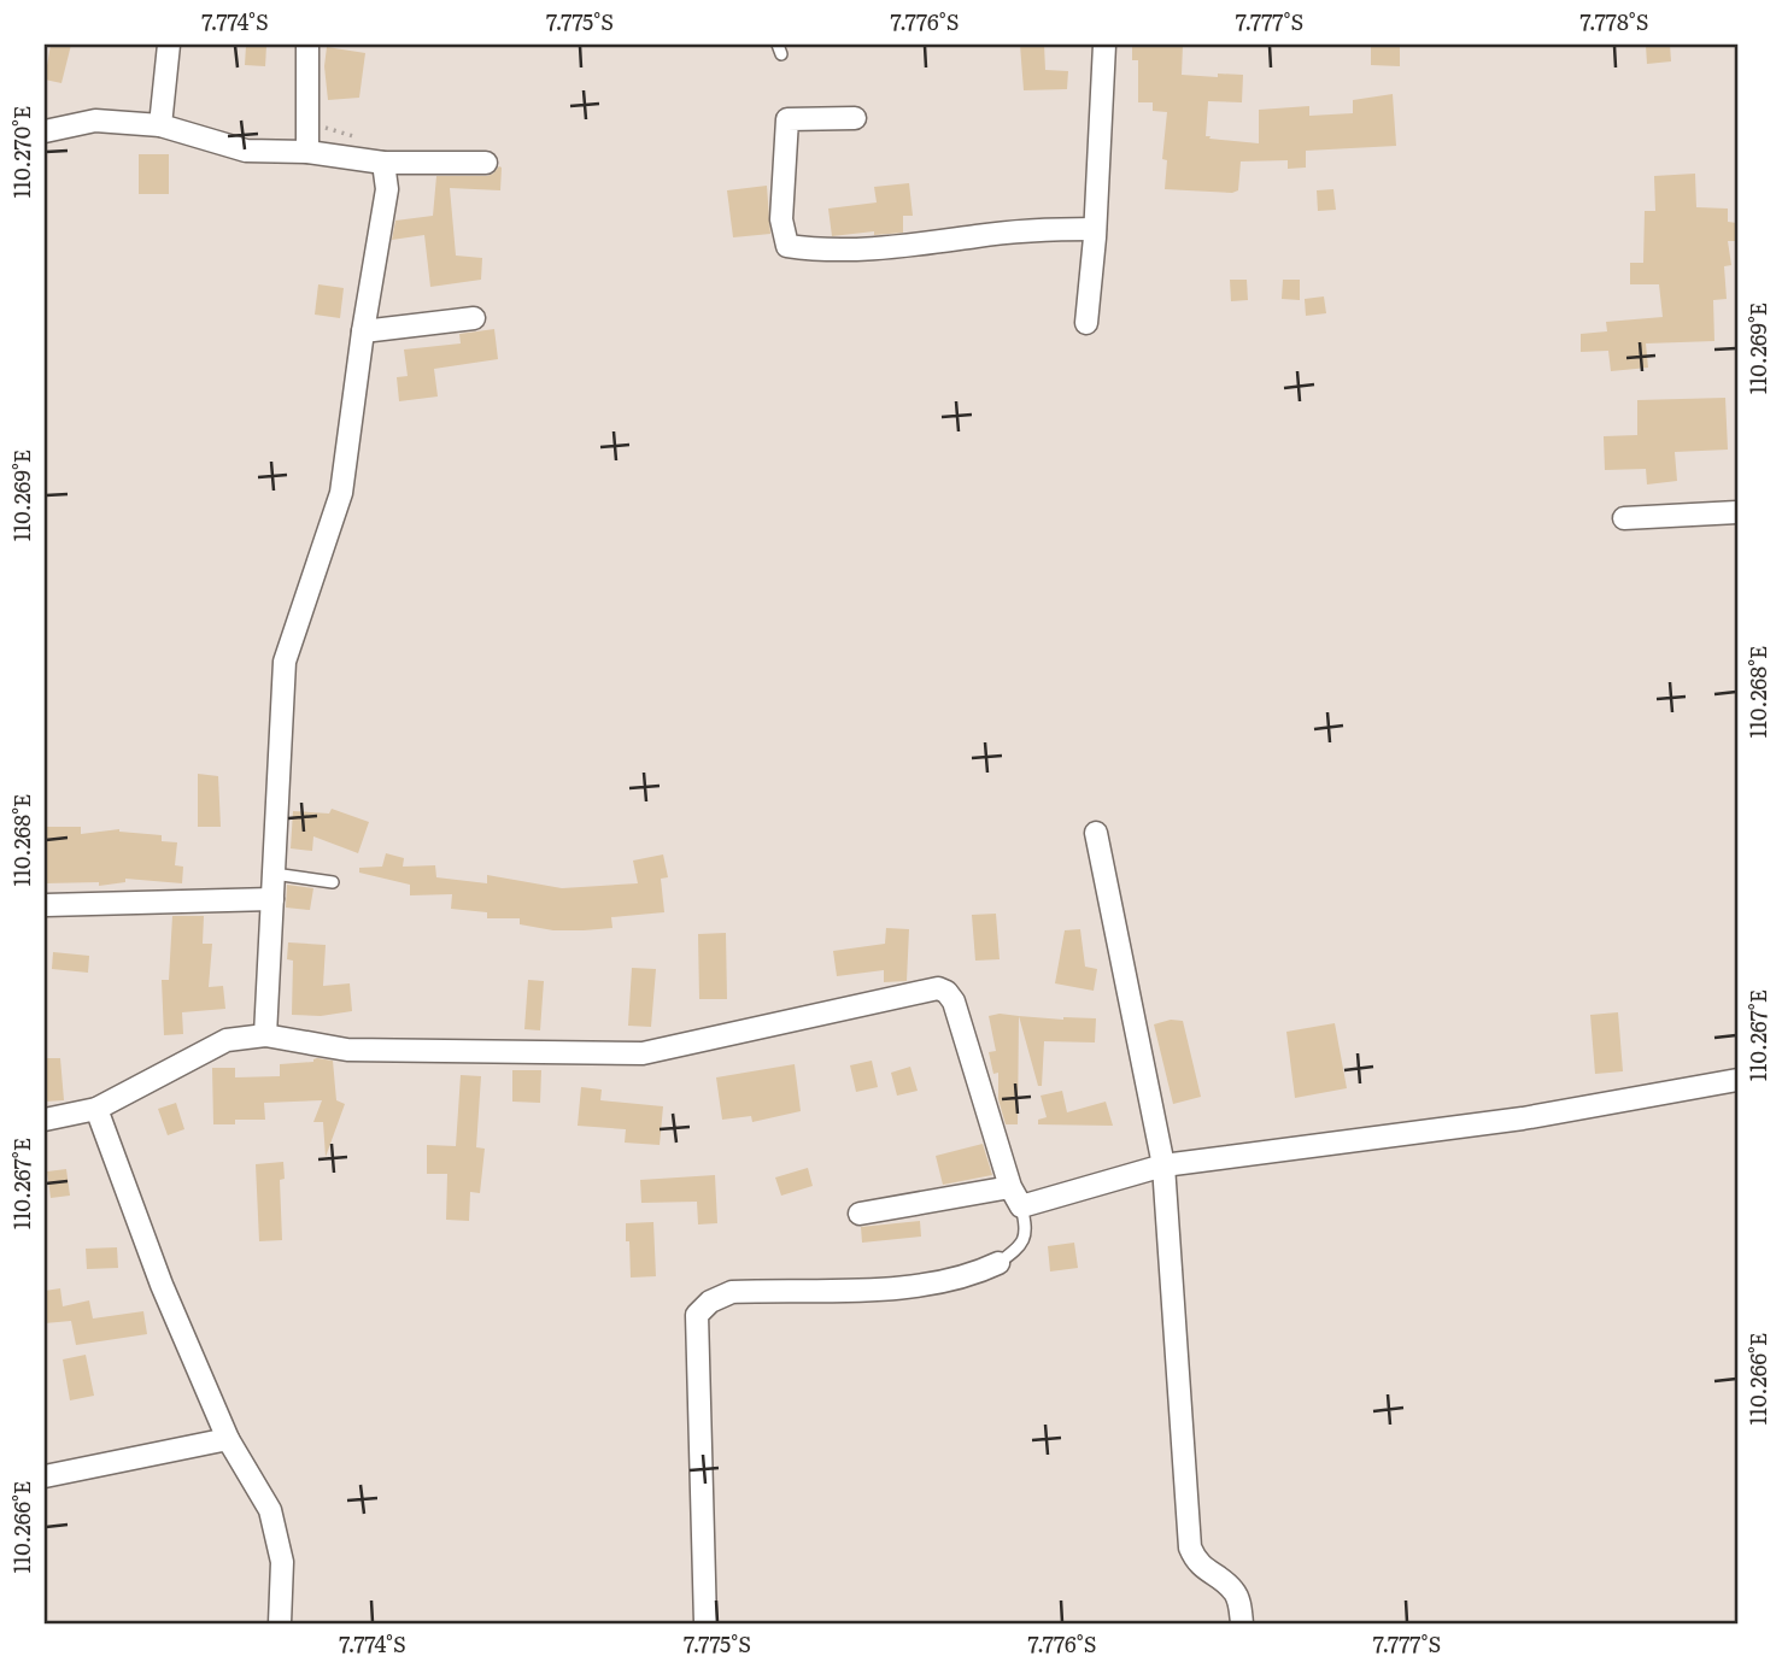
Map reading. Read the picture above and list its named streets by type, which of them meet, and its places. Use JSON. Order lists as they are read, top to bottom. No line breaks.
{"coordinates":["7.774°S","7.775°S","7.776°S","7.777°S","7.778°S","110.270°E","110.269°E","110.268°E","110.267°E","110.266°E"]}
